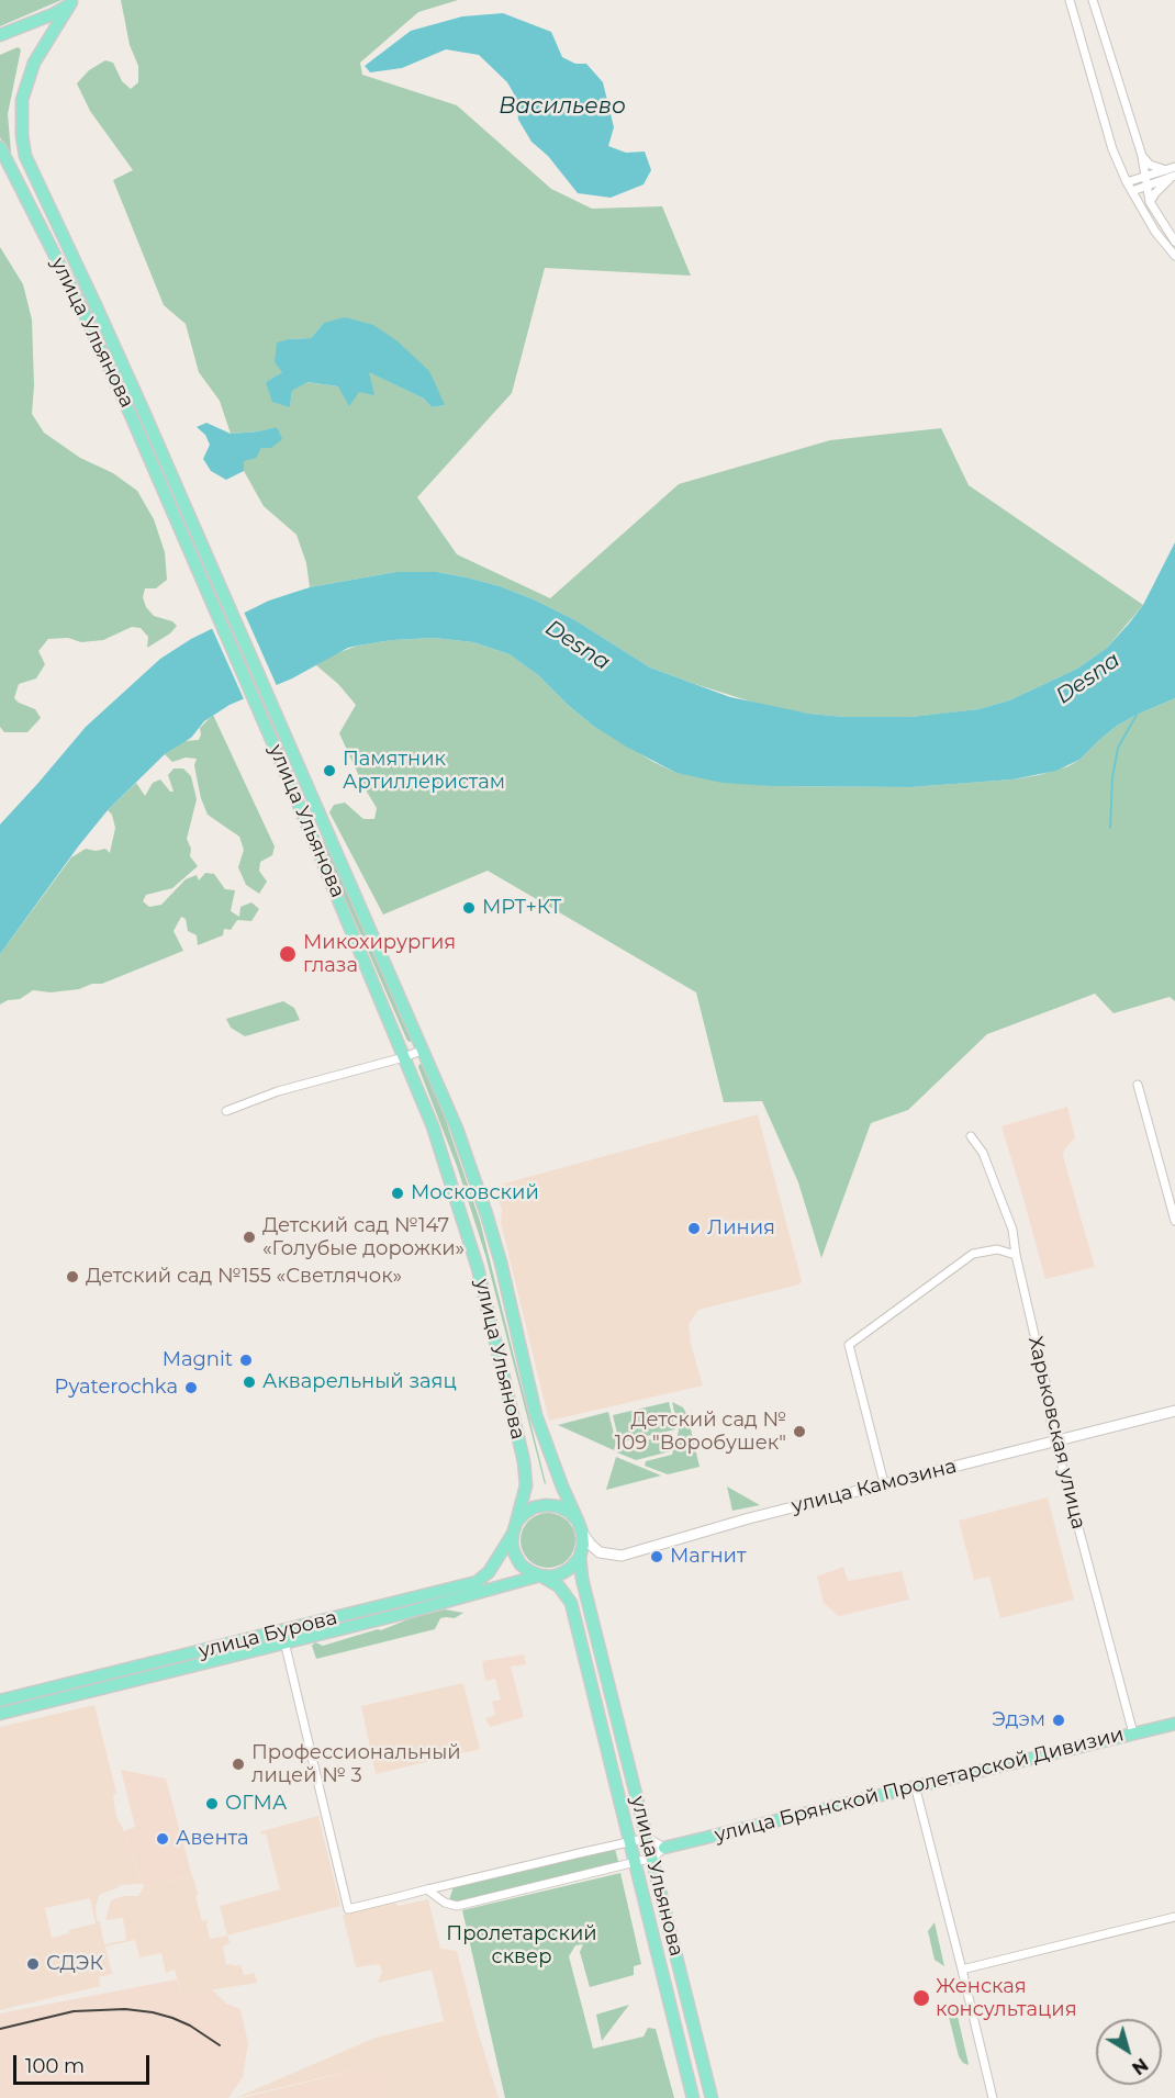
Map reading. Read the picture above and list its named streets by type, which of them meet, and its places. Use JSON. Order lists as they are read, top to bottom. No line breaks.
{"streets":{"main road":["улица Ульянова","улица Бурова","улица Брянской Пролетарской Дивизии"],"street":["Харьковская улица","улица Камозина"]},"crossings":[["улица Ульянова","улица Камозина"],["улица Ульянова","улица Бурова"],["улица Ульянова","улица Брянской Пролетарской Дивизии"],["Харьковская улица","улица Камозина"],["Харьковская улица","улица Брянской Пролетарской Дивизии"],["улица Камозина","улица Бурова"]],"water":["Васильево","Desna"],"parks":["Пролетарский сквер"],"places":["Памятник Артиллеристам","МРТ+КТ","Микохирургия глаза","Московский","Линия","Детский сад №147 «Голубые дорожки»","Детский сад №155 «Светлячок»","Magnit","Акварельный заяц","Pyaterochka","Детский сад № 109 \"Воробушек\"","Магнит","Эдэм","Профессиональный лицей № 3","ОГМА","Авента","СДЭК","Женская консультация"],"scale_bar":"100 m","north":"bottom right"}
